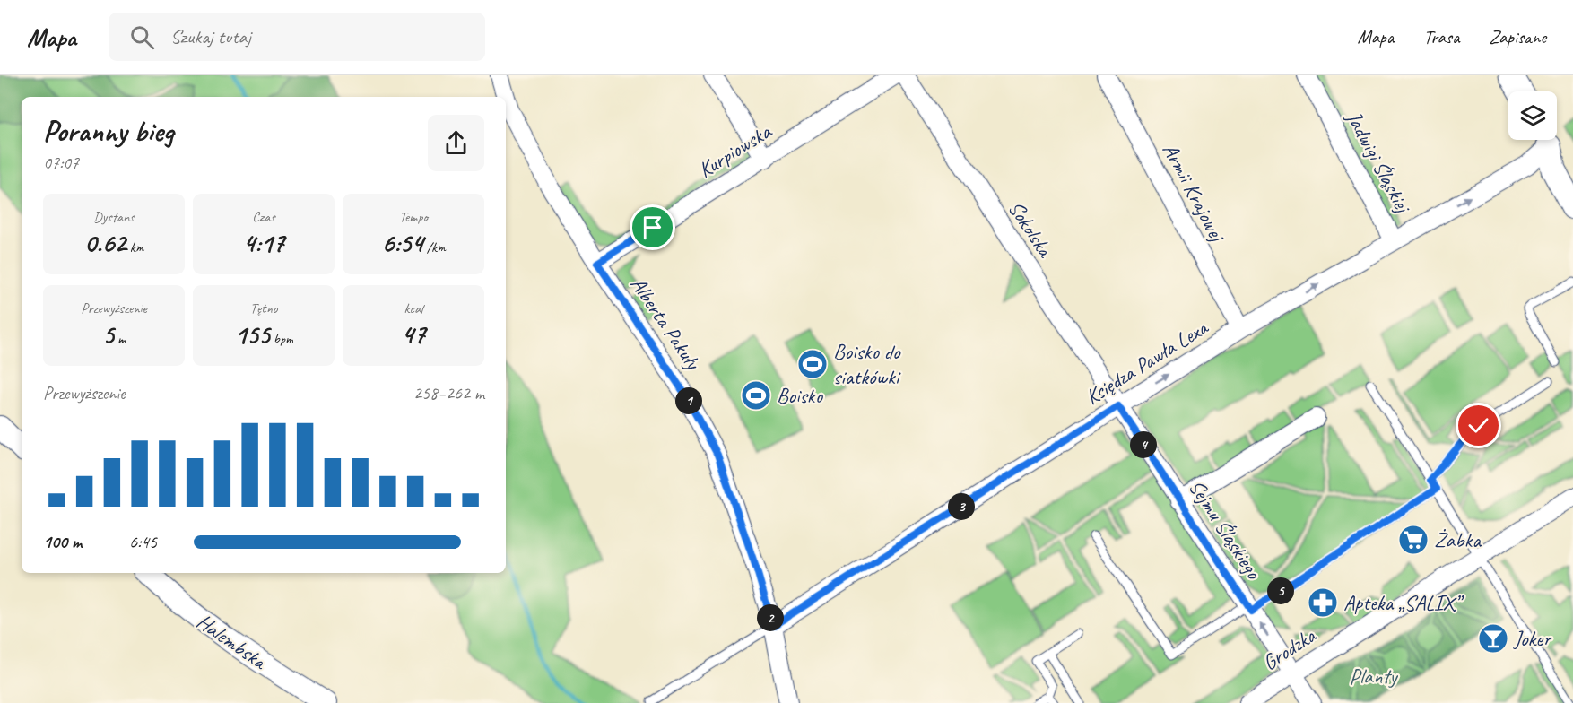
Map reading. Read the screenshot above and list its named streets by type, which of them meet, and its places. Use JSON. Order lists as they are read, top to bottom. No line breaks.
{"streets":{"street":["Kurpiowska","Jadwigi Śląskiej","Armii Krajowej","Sokolska","Alberta Pakuły","Księdza Pawła Lexa","Sejmu Śląskiego","Halembska","Grodzka"]},"crossings":[["Kurpiowska","Alberta Pakuły"],["Jadwigi Śląskiej","Księdza Pawła Lexa"],["Armii Krajowej","Księdza Pawła Lexa"],["Sokolska","Księdza Pawła Lexa"],["Sokolska","Sejmu Śląskiego"],["Alberta Pakuły","Księdza Pawła Lexa"],["Księdza Pawła Lexa","Sejmu Śląskiego"],["Sejmu Śląskiego","Grodzka"]],"parks":["Planty"],"places":{"sports":["Boisko do siatkówki","Boisko"],"supermarket":["Żabka"],"pharmacy":["Apteka „SALIX”"],"bar":["Joker"]},"page":{"header":"Mapa","search":"Szukaj tutaj","nav":["Mapa","Trasa","Zapisane"],"heading":["Poranny bieg","07:07"],"stats":[["Dystans","0.62 km"],["Czas","4:17"],["Tempo","6:54 /km"],["Przewyższenie","5 m"],["Tętno","155 bpm"],["kcal","47"]],"chart":["Przewyższenie","258–262 m"],"pins":["1","4","3","5","2"],"list":[{"name":"100 m","note":"6:45"}]}}
